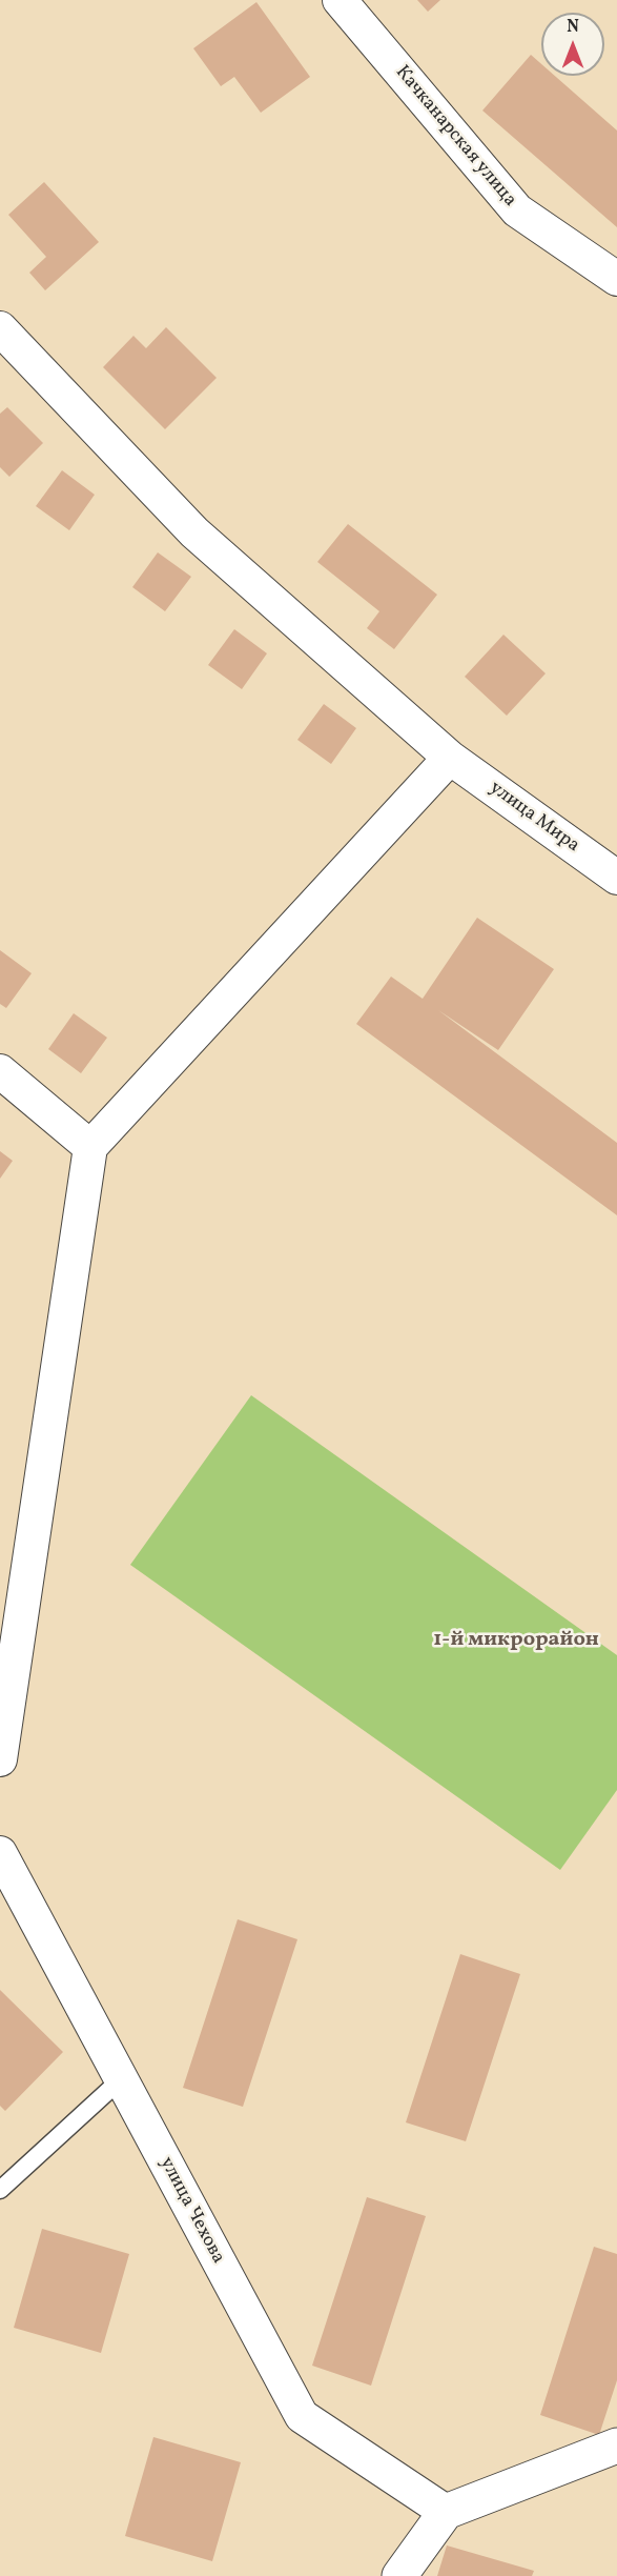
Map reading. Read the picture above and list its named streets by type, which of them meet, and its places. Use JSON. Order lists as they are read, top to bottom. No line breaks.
{"streets":{"street":["Качканарская улица","улица Мира","улица Чехова"]},"districts":["1-й микрорайон"],"north":"top"}
